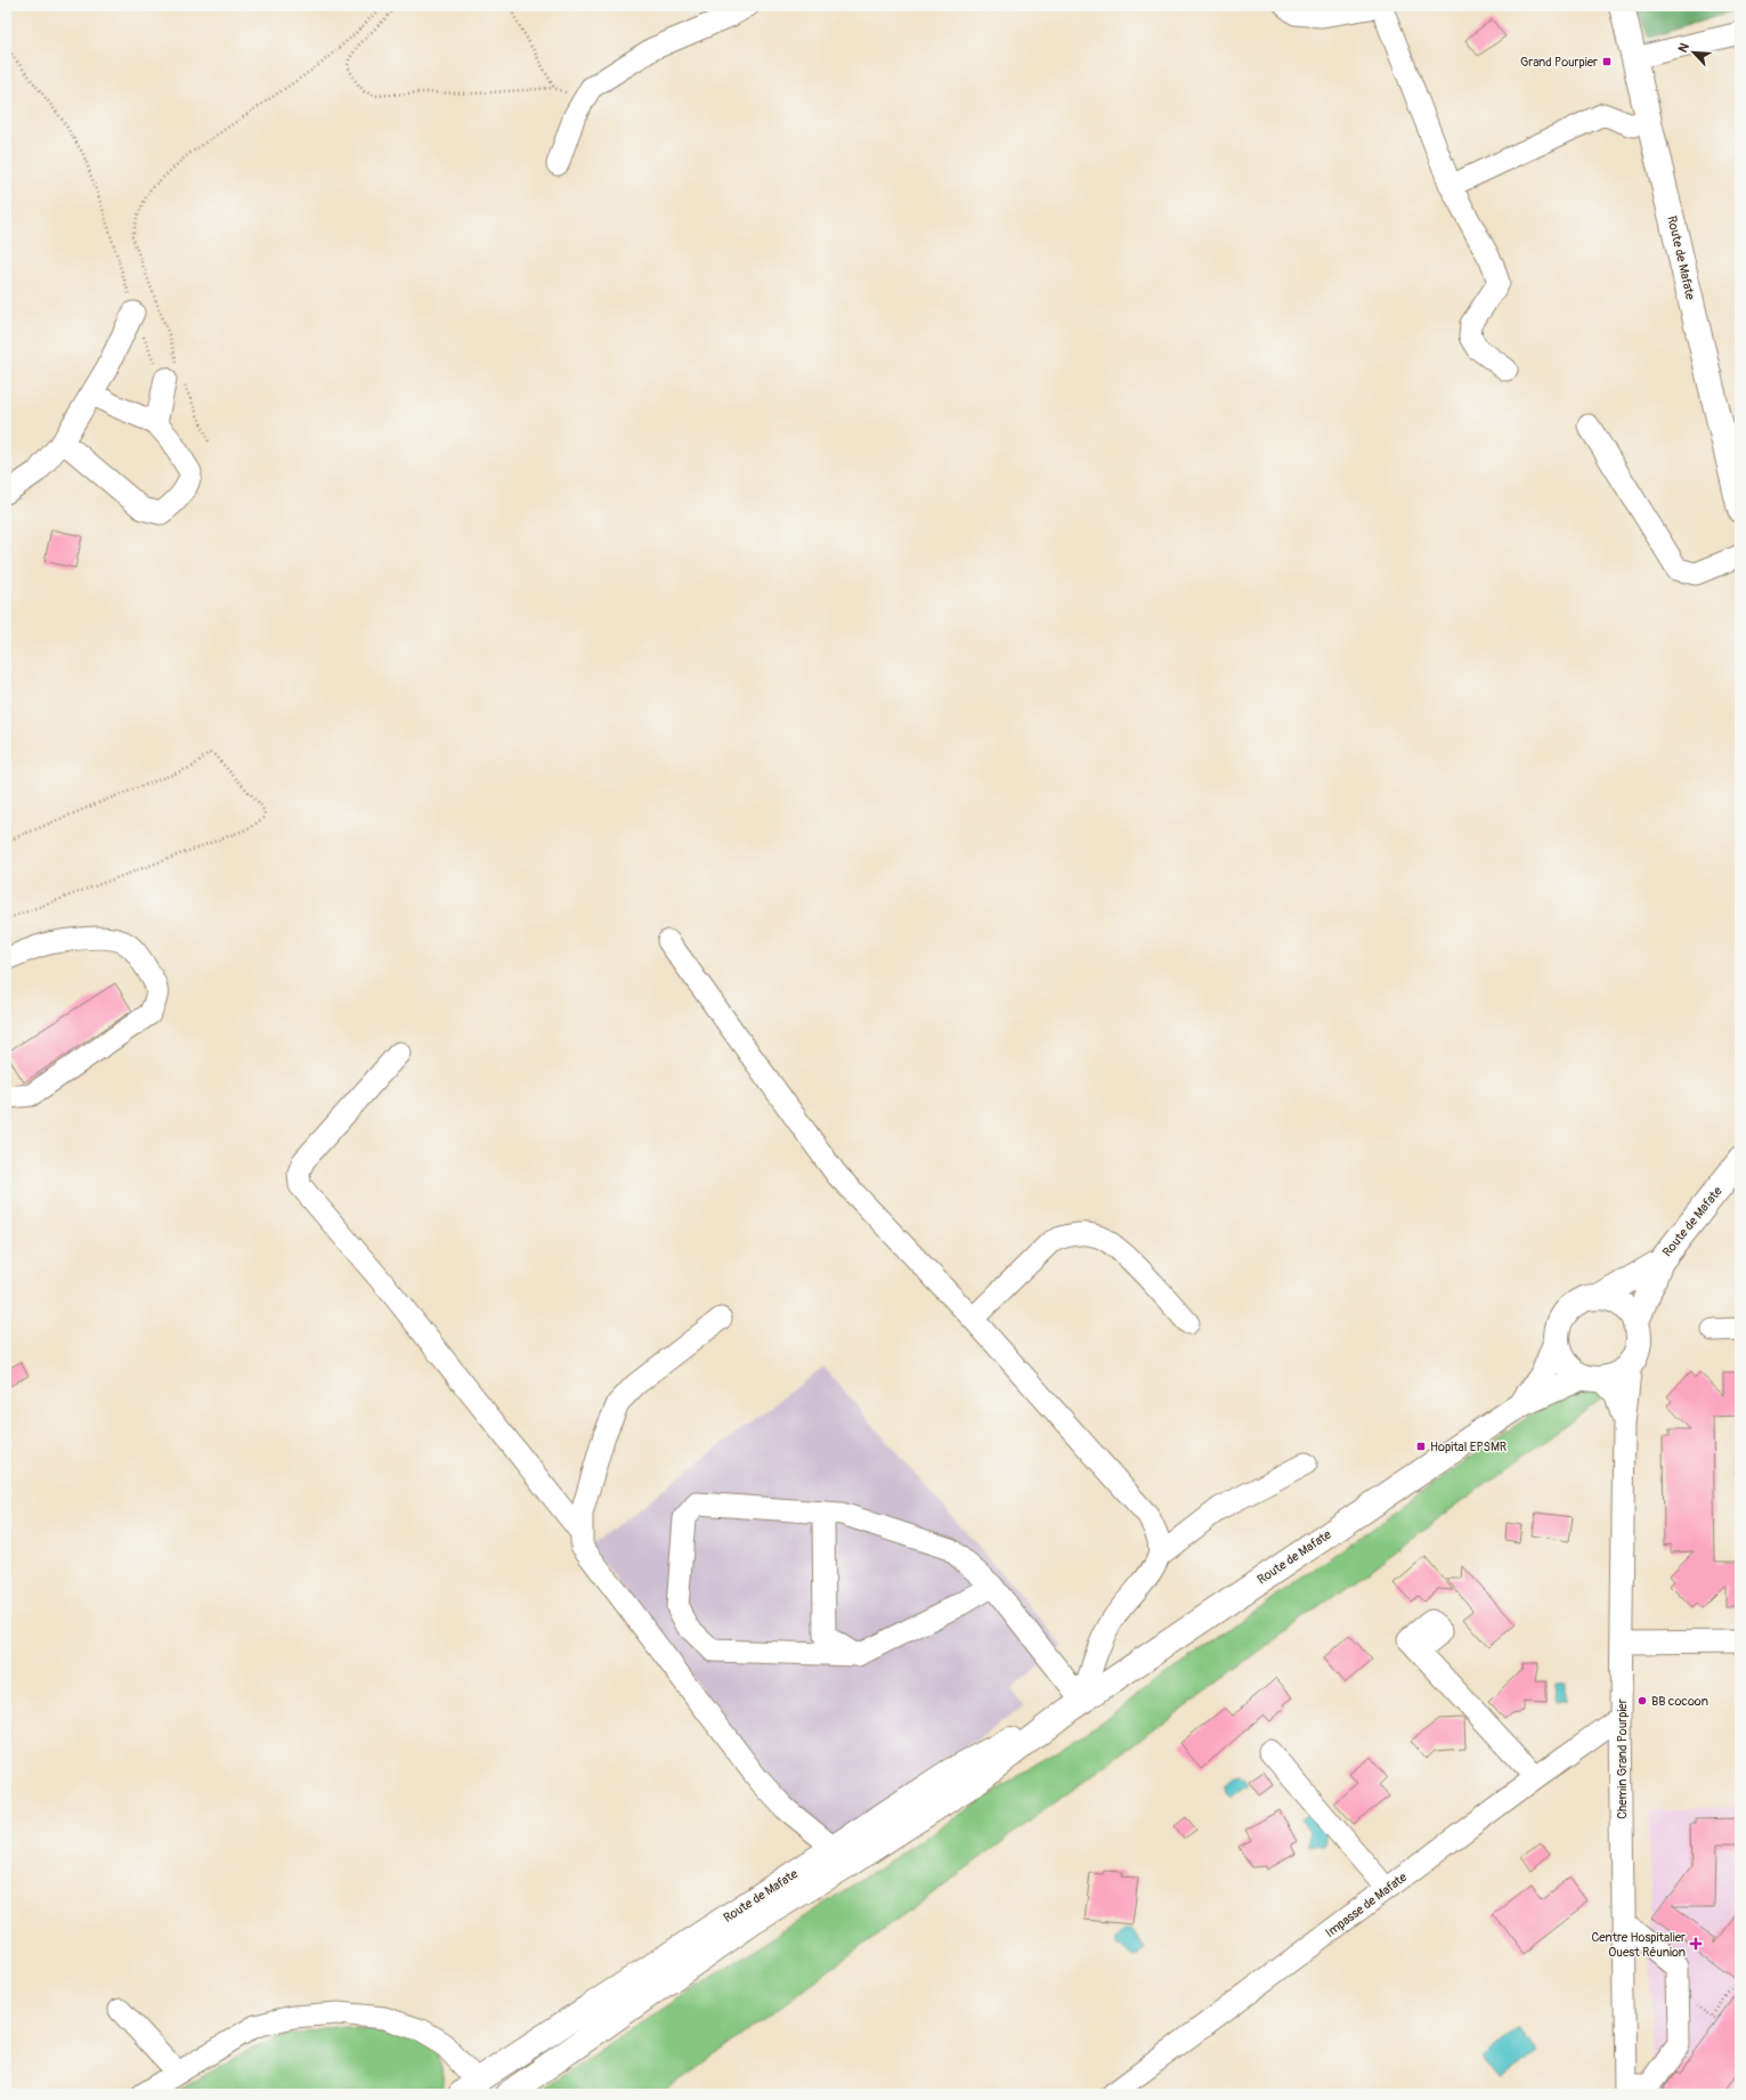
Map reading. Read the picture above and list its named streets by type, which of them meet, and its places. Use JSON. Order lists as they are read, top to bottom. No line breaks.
{"streets":{"main road":["Route de Mafate"],"street":["Chemin Grand Pourpier","Impasse de Mafate"]},"crossings":[["Route de Mafate","Chemin Grand Pourpier"],["Chemin Grand Pourpier","Impasse de Mafate"]],"places":{"transit":["Grand Pourpier","Hopital EPSMR"],"other":["BB cocoon"],"health":["Centre Hospitalier Ouest Réunion"]},"north":"top left"}
